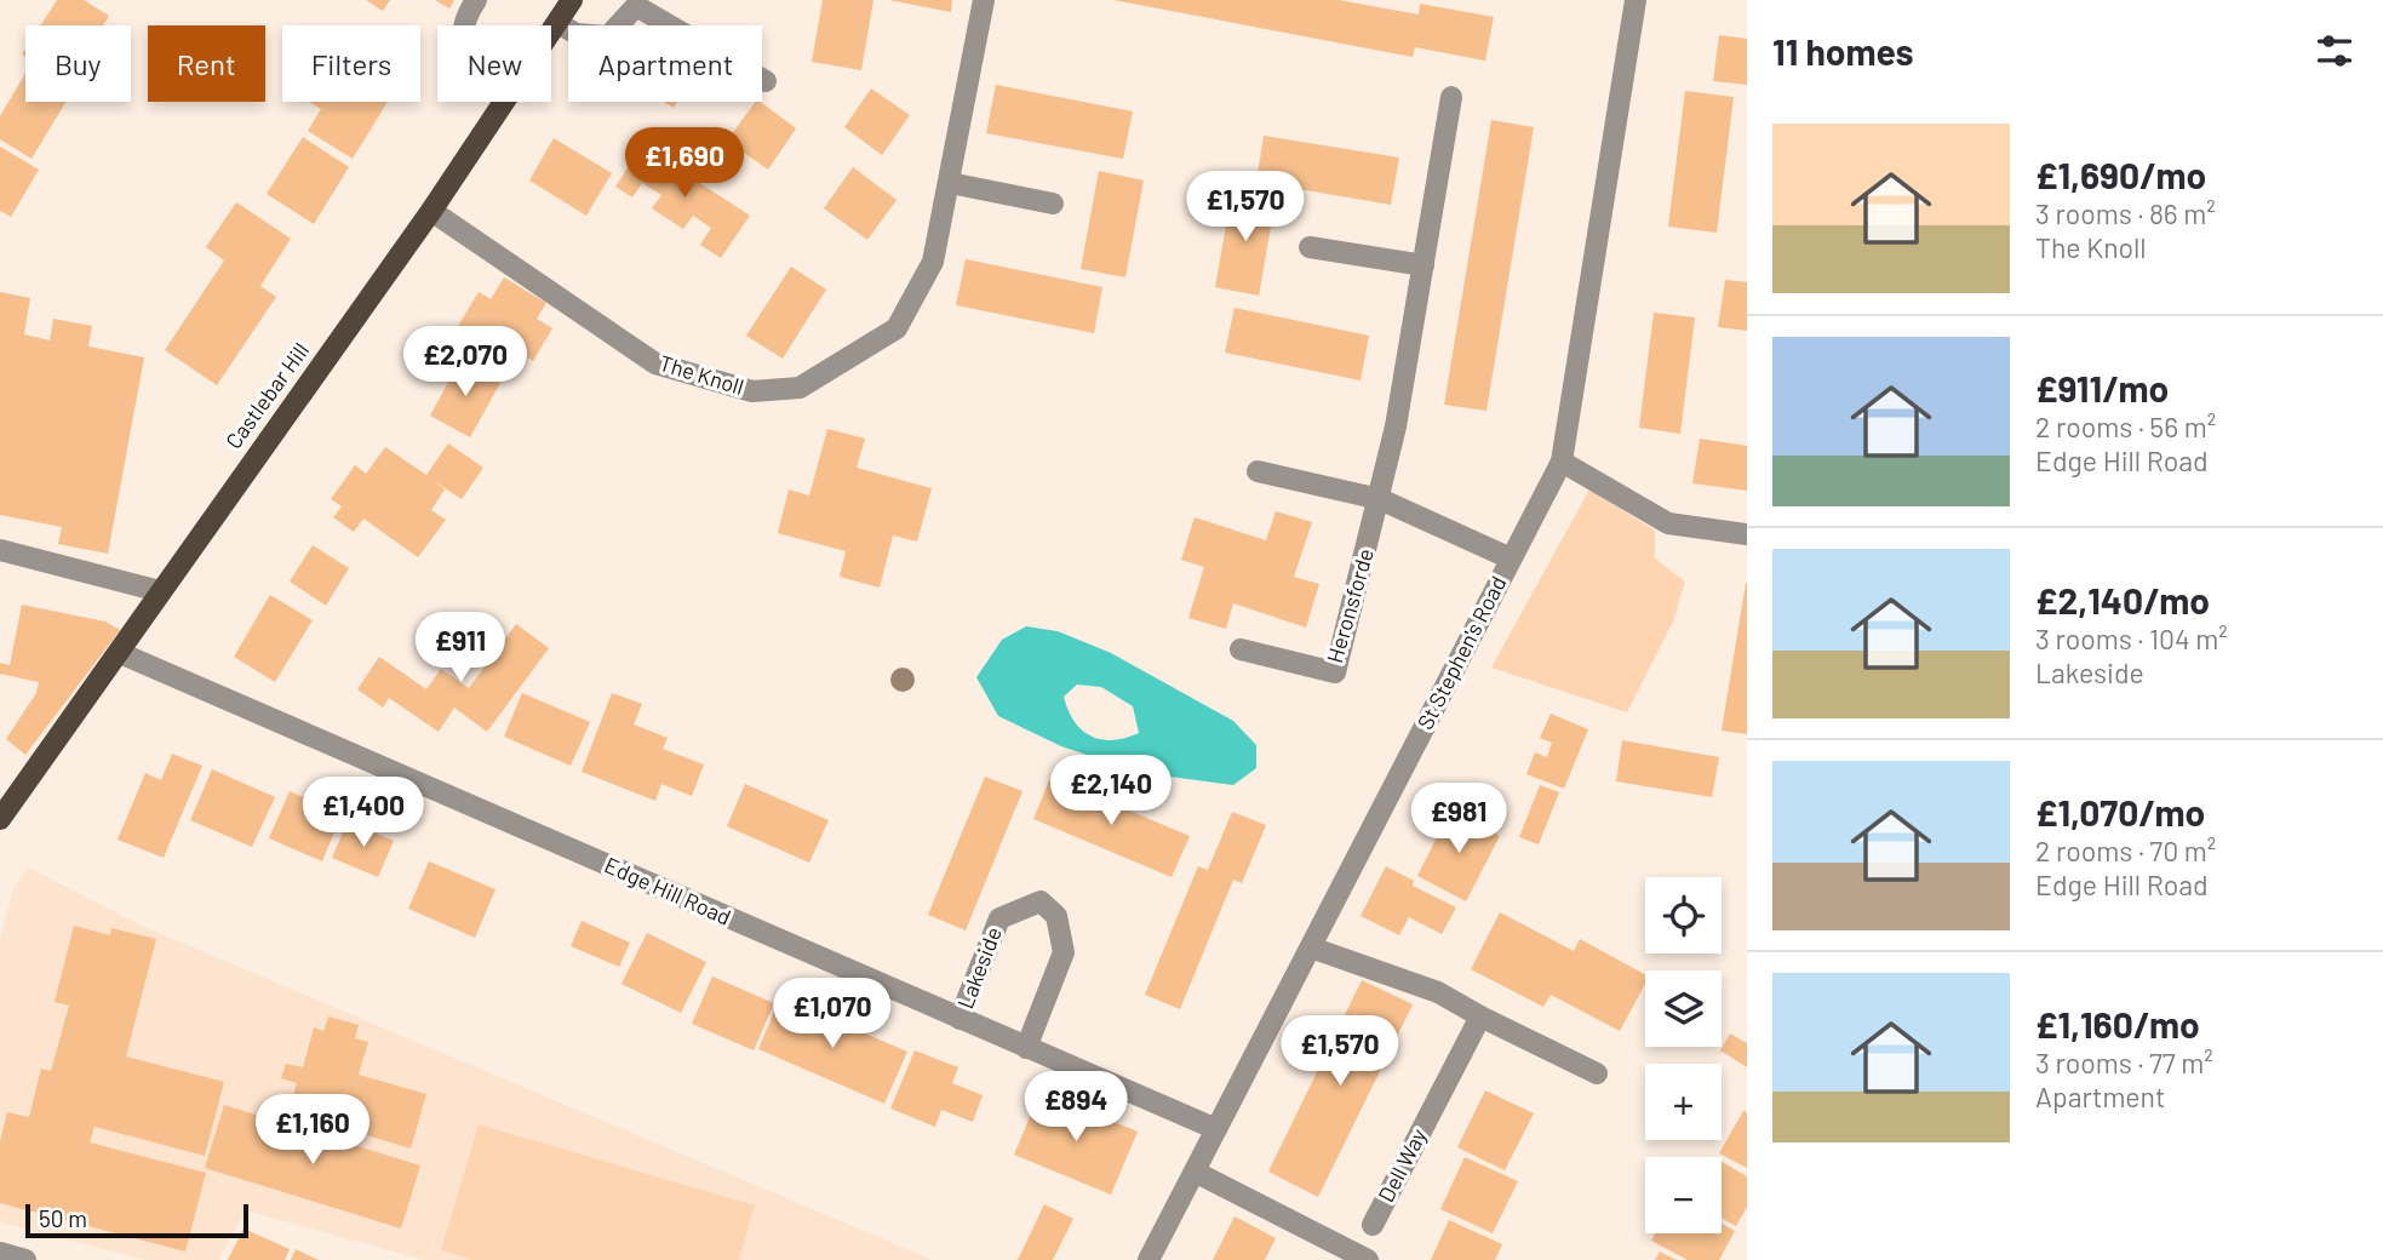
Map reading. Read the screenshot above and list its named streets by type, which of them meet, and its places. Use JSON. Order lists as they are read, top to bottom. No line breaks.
{"streets":{"main road":["Castlebar Hill"],"street":["The Knoll","Heronsforde","St Stephen's Road","Edge Hill Road","Lakeside","Dell Way"]},"crossings":[["The Knoll","Castlebar Hill"],["Castlebar Hill","Edge Hill Road"],["St Stephen's Road","Edge Hill Road"],["Edge Hill Road","Lakeside"]],"scale_bar":"50 m","page":{"heading":"11 homes","chip":["Buy","Rent","Filters","New","Apartment"],"list":[{"name":"£1,690/mo","note":"3 rooms · 86 m² · The Knoll"},{"name":"£911/mo","note":"2 rooms · 56 m² · Edge Hill Road"},{"name":"£2,140/mo","note":"3 rooms · 104 m² · Lakeside"},{"name":"£1,070/mo","note":"2 rooms · 70 m² · Edge Hill Road"},{"name":"£1,160/mo","note":"3 rooms · 77 m² · Apartment"}],"price":["£1,690","£1,570","£2,070","£911","£2,140","£1,400","£981","£1,070","£1,570","£894","£1,160"],"map_buttons":["+","−"],"scale":"50 m"}}
